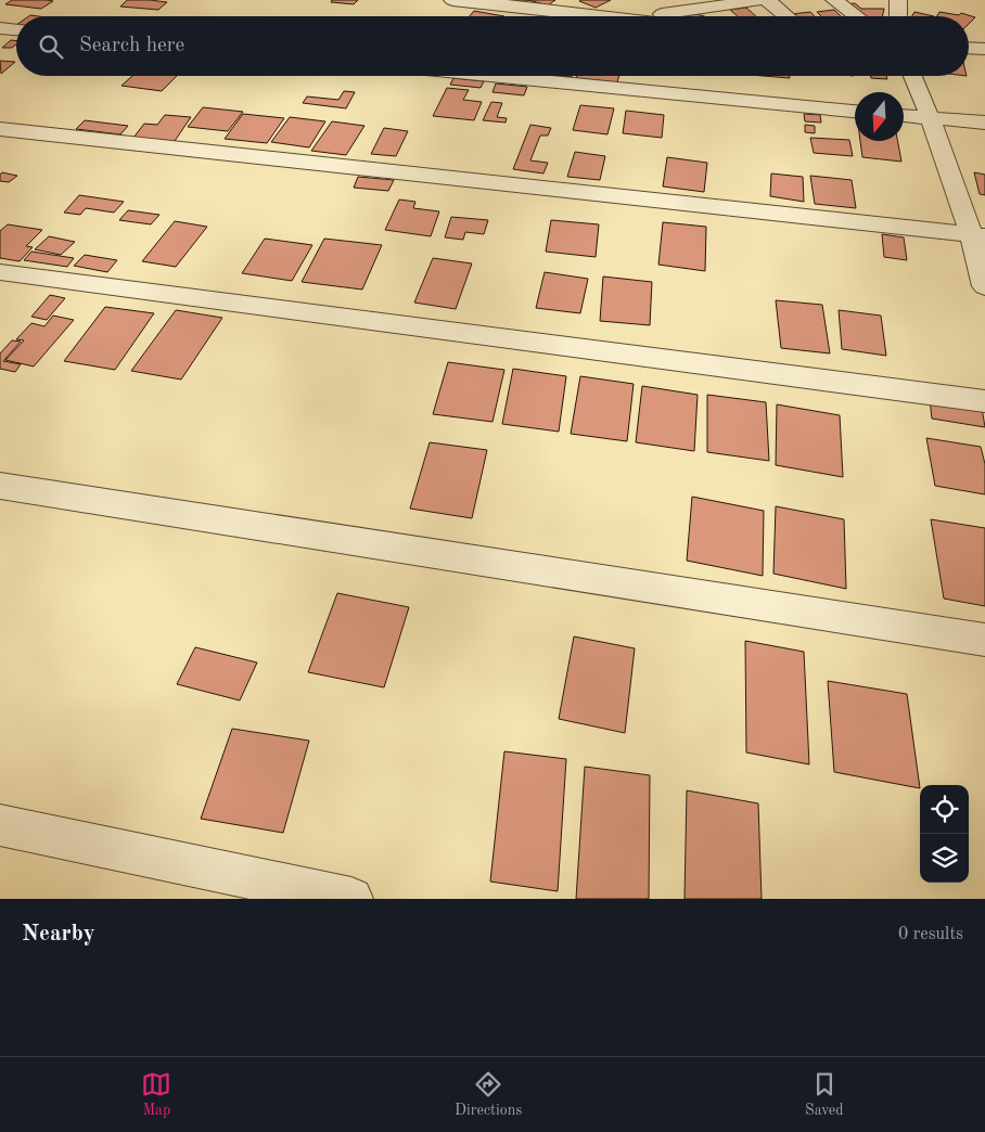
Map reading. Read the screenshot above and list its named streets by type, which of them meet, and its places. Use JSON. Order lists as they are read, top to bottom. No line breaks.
{"north":"bottom","page":{"search":"Search here","heading":["Nearby","0 results"],"nav":["Map","Directions","Saved"]}}
